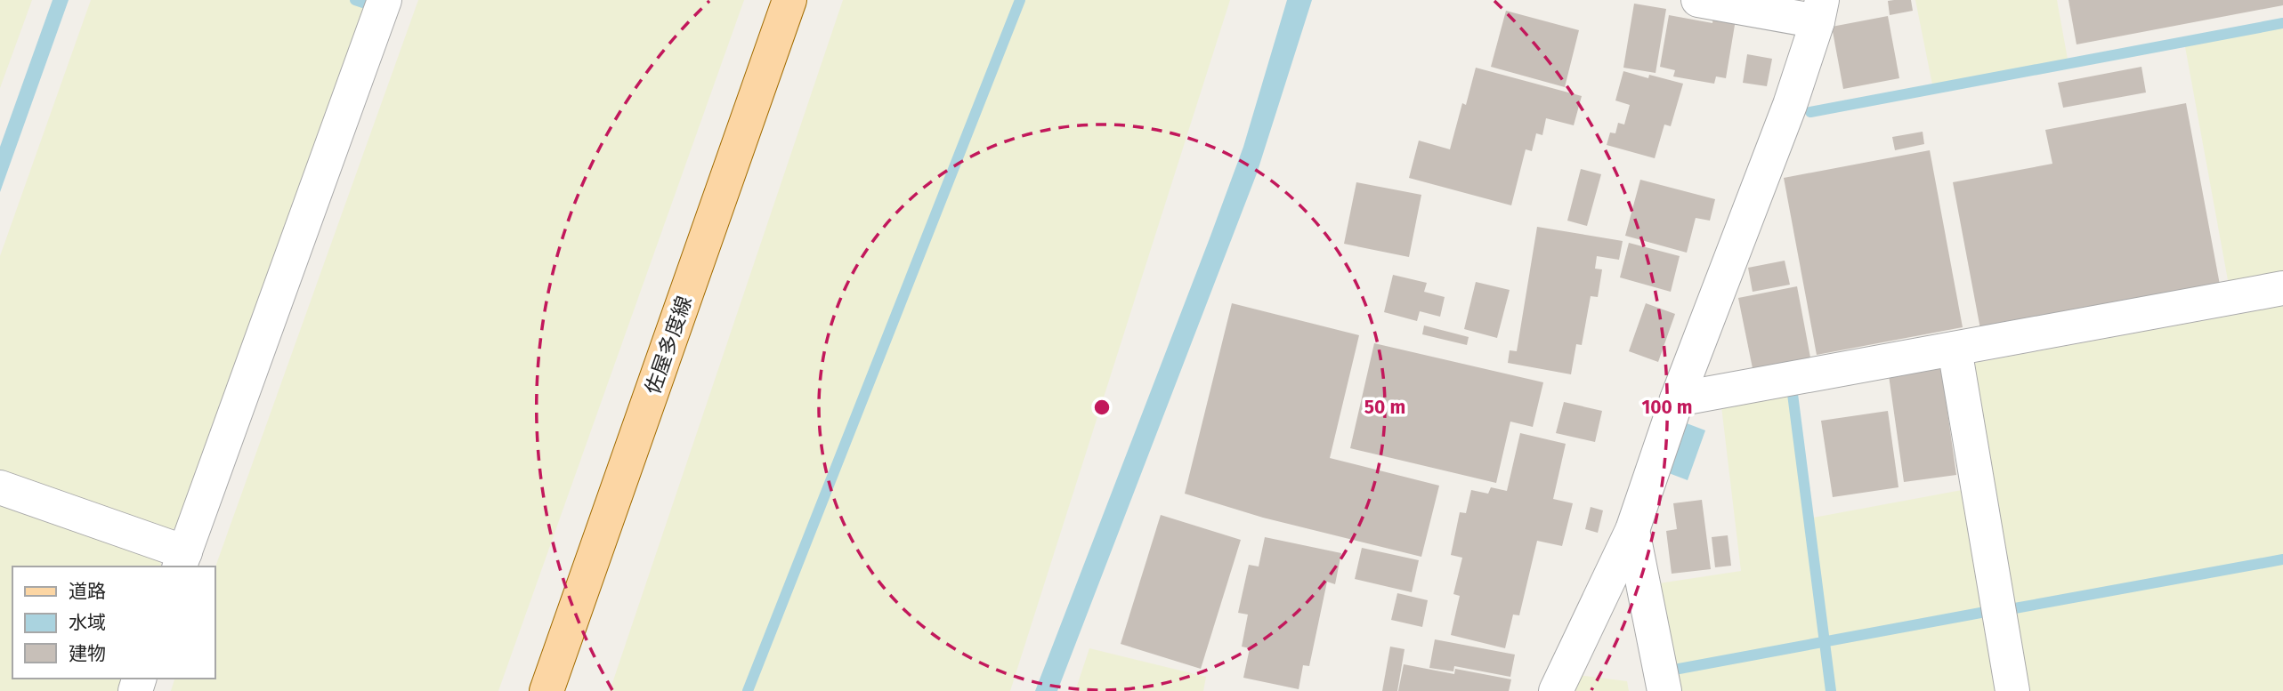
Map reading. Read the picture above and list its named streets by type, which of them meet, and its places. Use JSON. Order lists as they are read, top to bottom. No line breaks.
{"streets":{"main road":["佐屋多度線"]},"legend":["道路","水域","建物"],"rings":["50 m","100 m"]}
